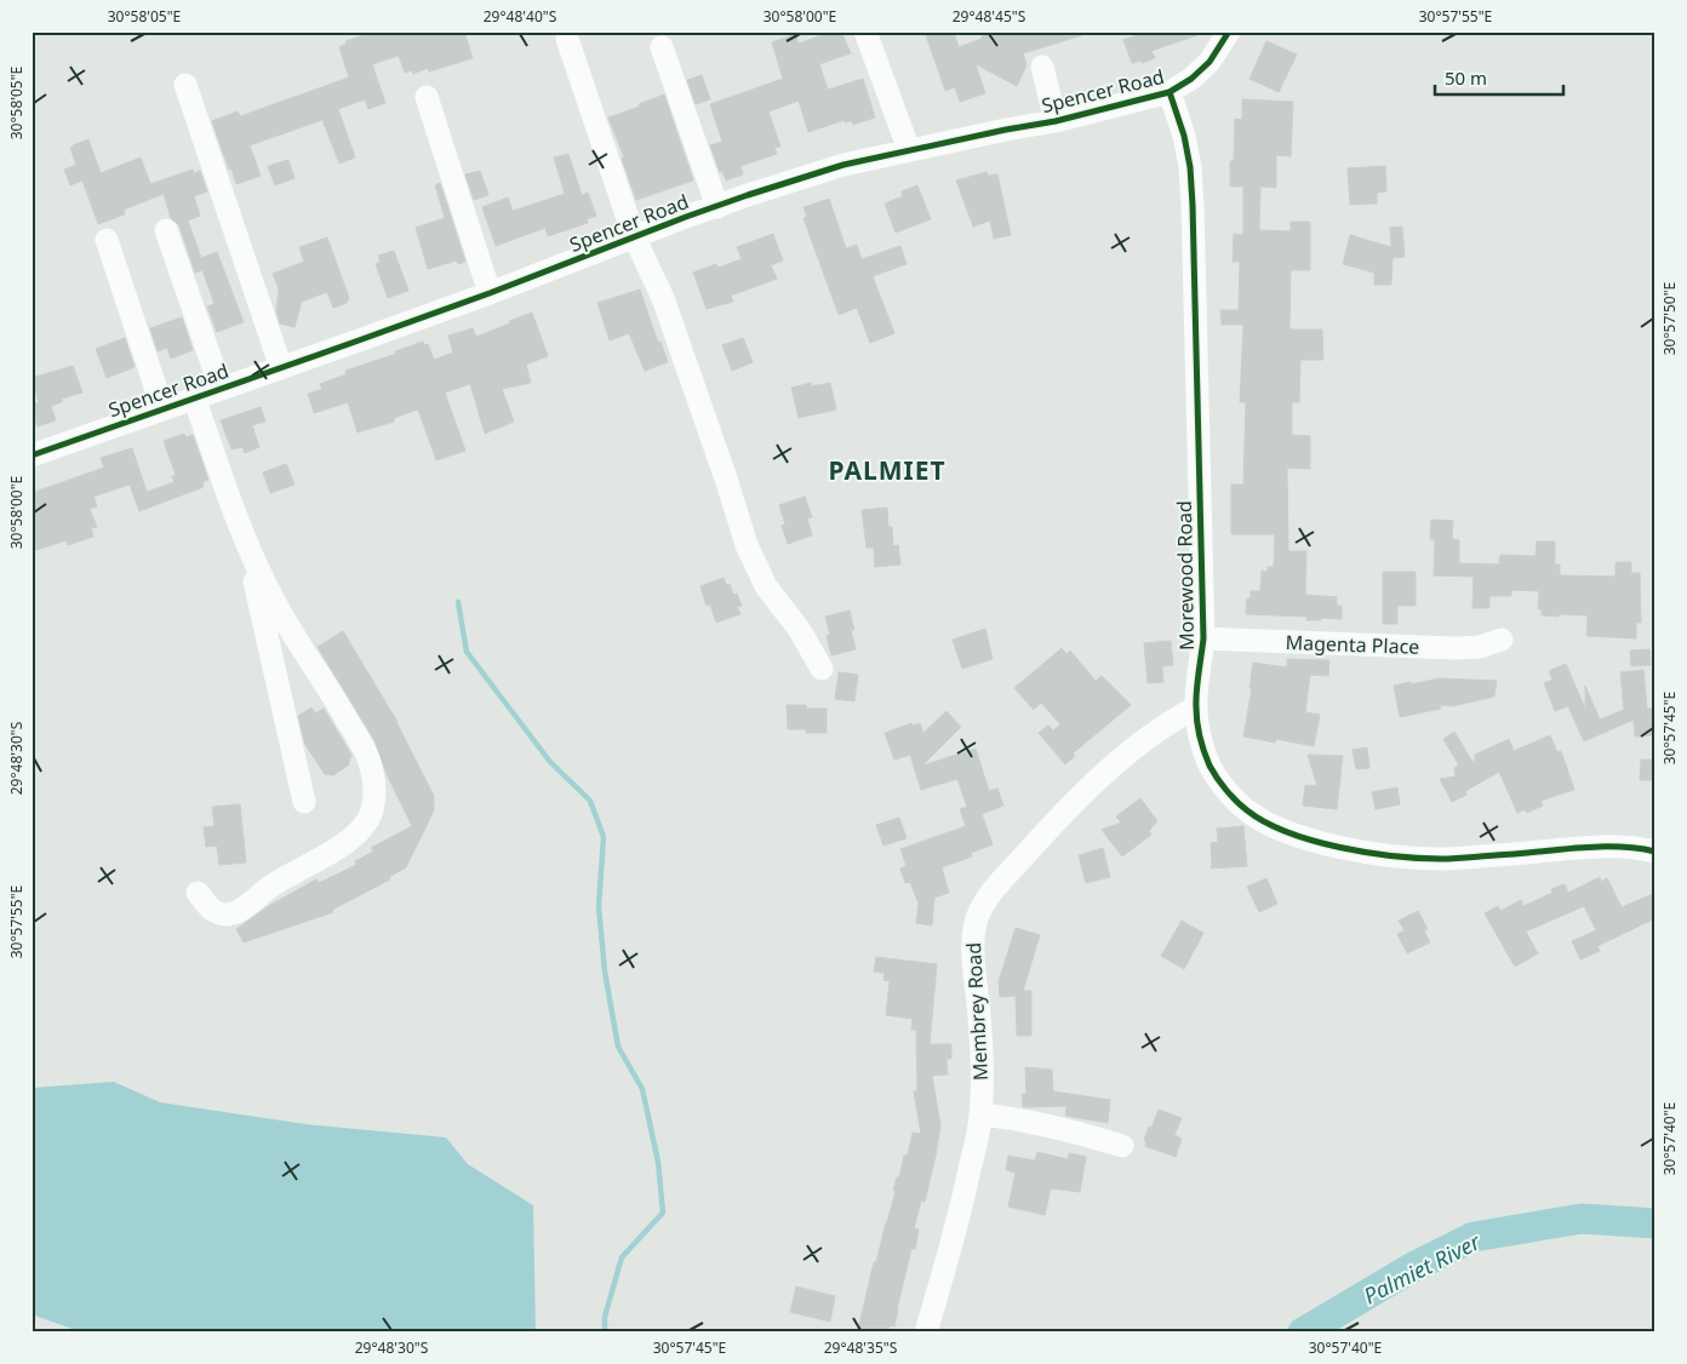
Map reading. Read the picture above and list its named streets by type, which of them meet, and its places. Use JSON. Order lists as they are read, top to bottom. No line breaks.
{"streets":{"street":["Spencer Road","Morewood Road","Magenta Place","Membrey Road"]},"crossings":[["Spencer Road","Morewood Road"],["Morewood Road","Magenta Place"],["Morewood Road","Membrey Road"]],"districts":["PALMIET"],"water":["Palmiet River"],"scale_bar":"50 m","coordinates":["30°58'05\"E","29°48'40\"S","30°58'00\"E","29°48'45\"S","30°57'55\"E","30°57'50\"E","30°57'45\"E","29°48'30\"S","30°57'40\"E","29°48'35\"S"]}
